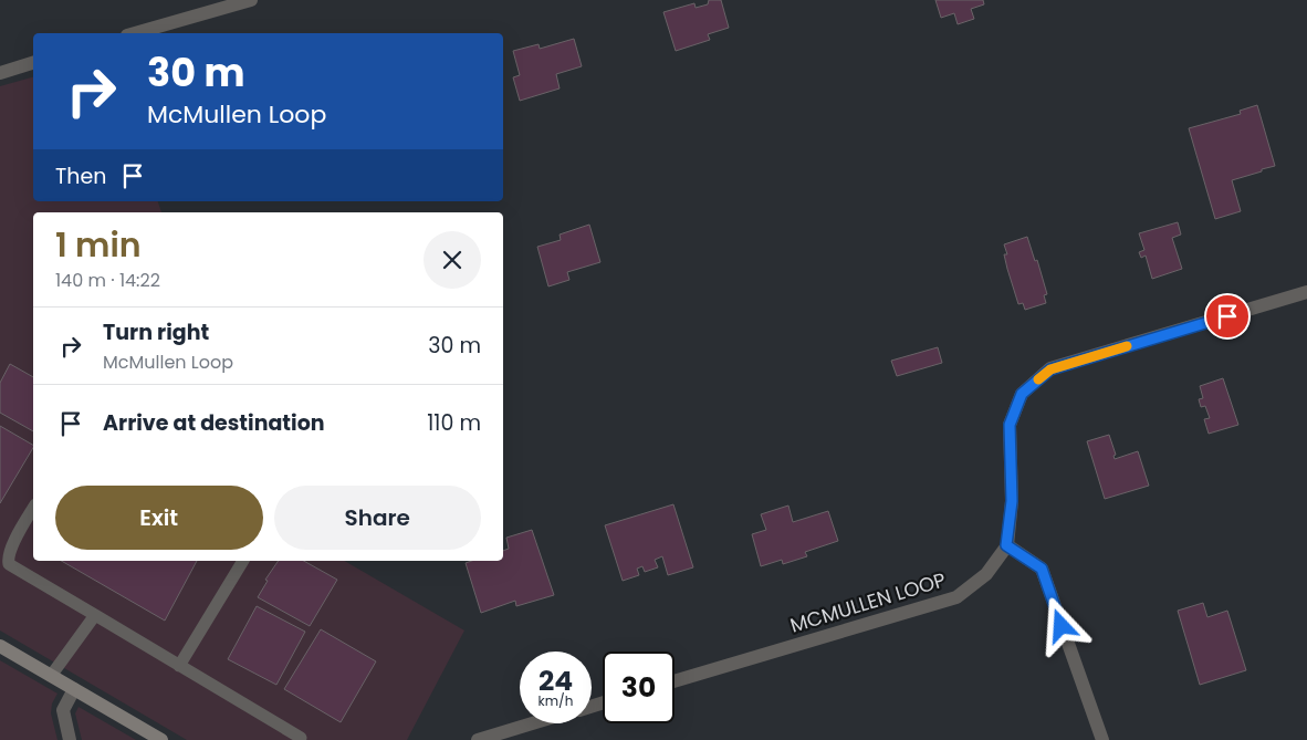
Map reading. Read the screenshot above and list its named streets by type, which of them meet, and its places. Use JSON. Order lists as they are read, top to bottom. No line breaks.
{"streets":{"street":["MCMULLEN LOOP"]},"page":{"turn":["30 m","McMullen Loop"],"then":"Then","heading":["1 min","140 m · 14:22"],"list":[{"name":"Turn right","note":"McMullen Loop","value":"30 m"},{"name":"Arrive at destination","value":"110 m"}],"buttons":["Exit","Share"],"speed":"24 km/h","limit":"30"}}
